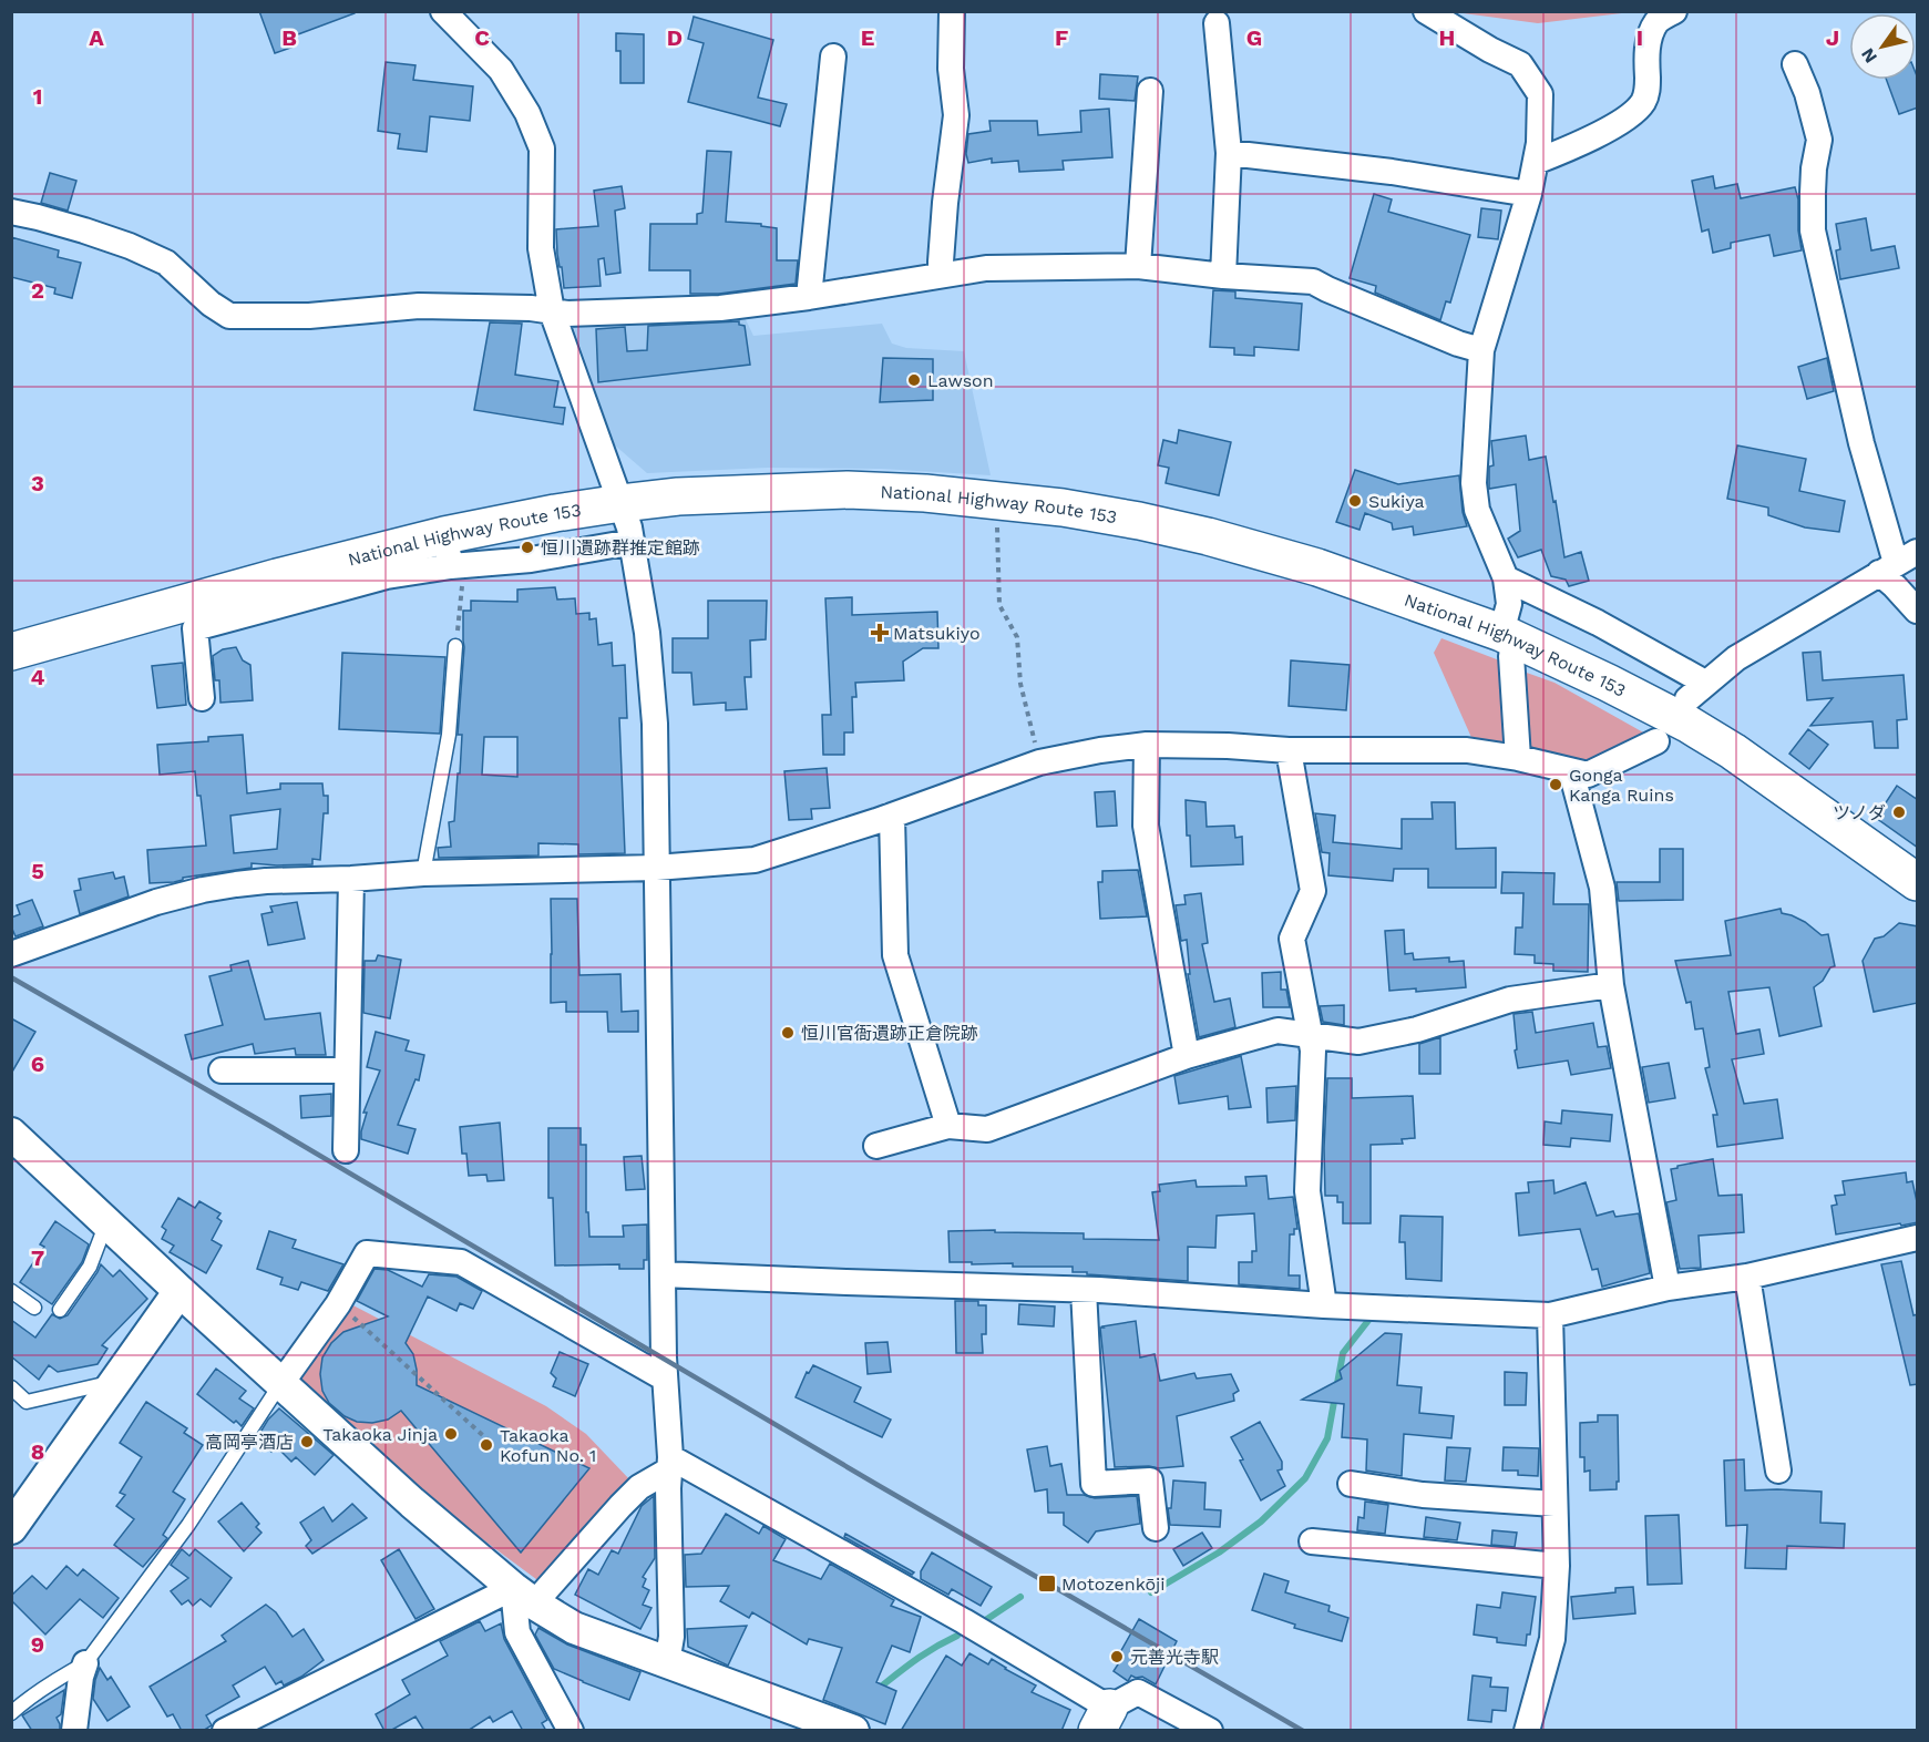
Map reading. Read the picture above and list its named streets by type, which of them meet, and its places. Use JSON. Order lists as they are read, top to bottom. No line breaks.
{"streets":{"highway":["National Highway Route 153"]},"places":{"other":["Lawson","Sukiya","恒川遺跡群推定館跡","Gonga Kanga Ruins","ツノダ","恒川官衙遺跡正倉院跡","Takaoka Jinja","高岡亭酒店","Takaoka Kofun No. 1","元善光寺駅"],"health":["Matsukiyo"],"transit":["Motozenkōji"]},"north":"bottom left","grid":{"columns":["A","B","C","D","E","F","G","H","I","J"],"rows":["1","2","3","4","5","6","7","8","9"]}}
